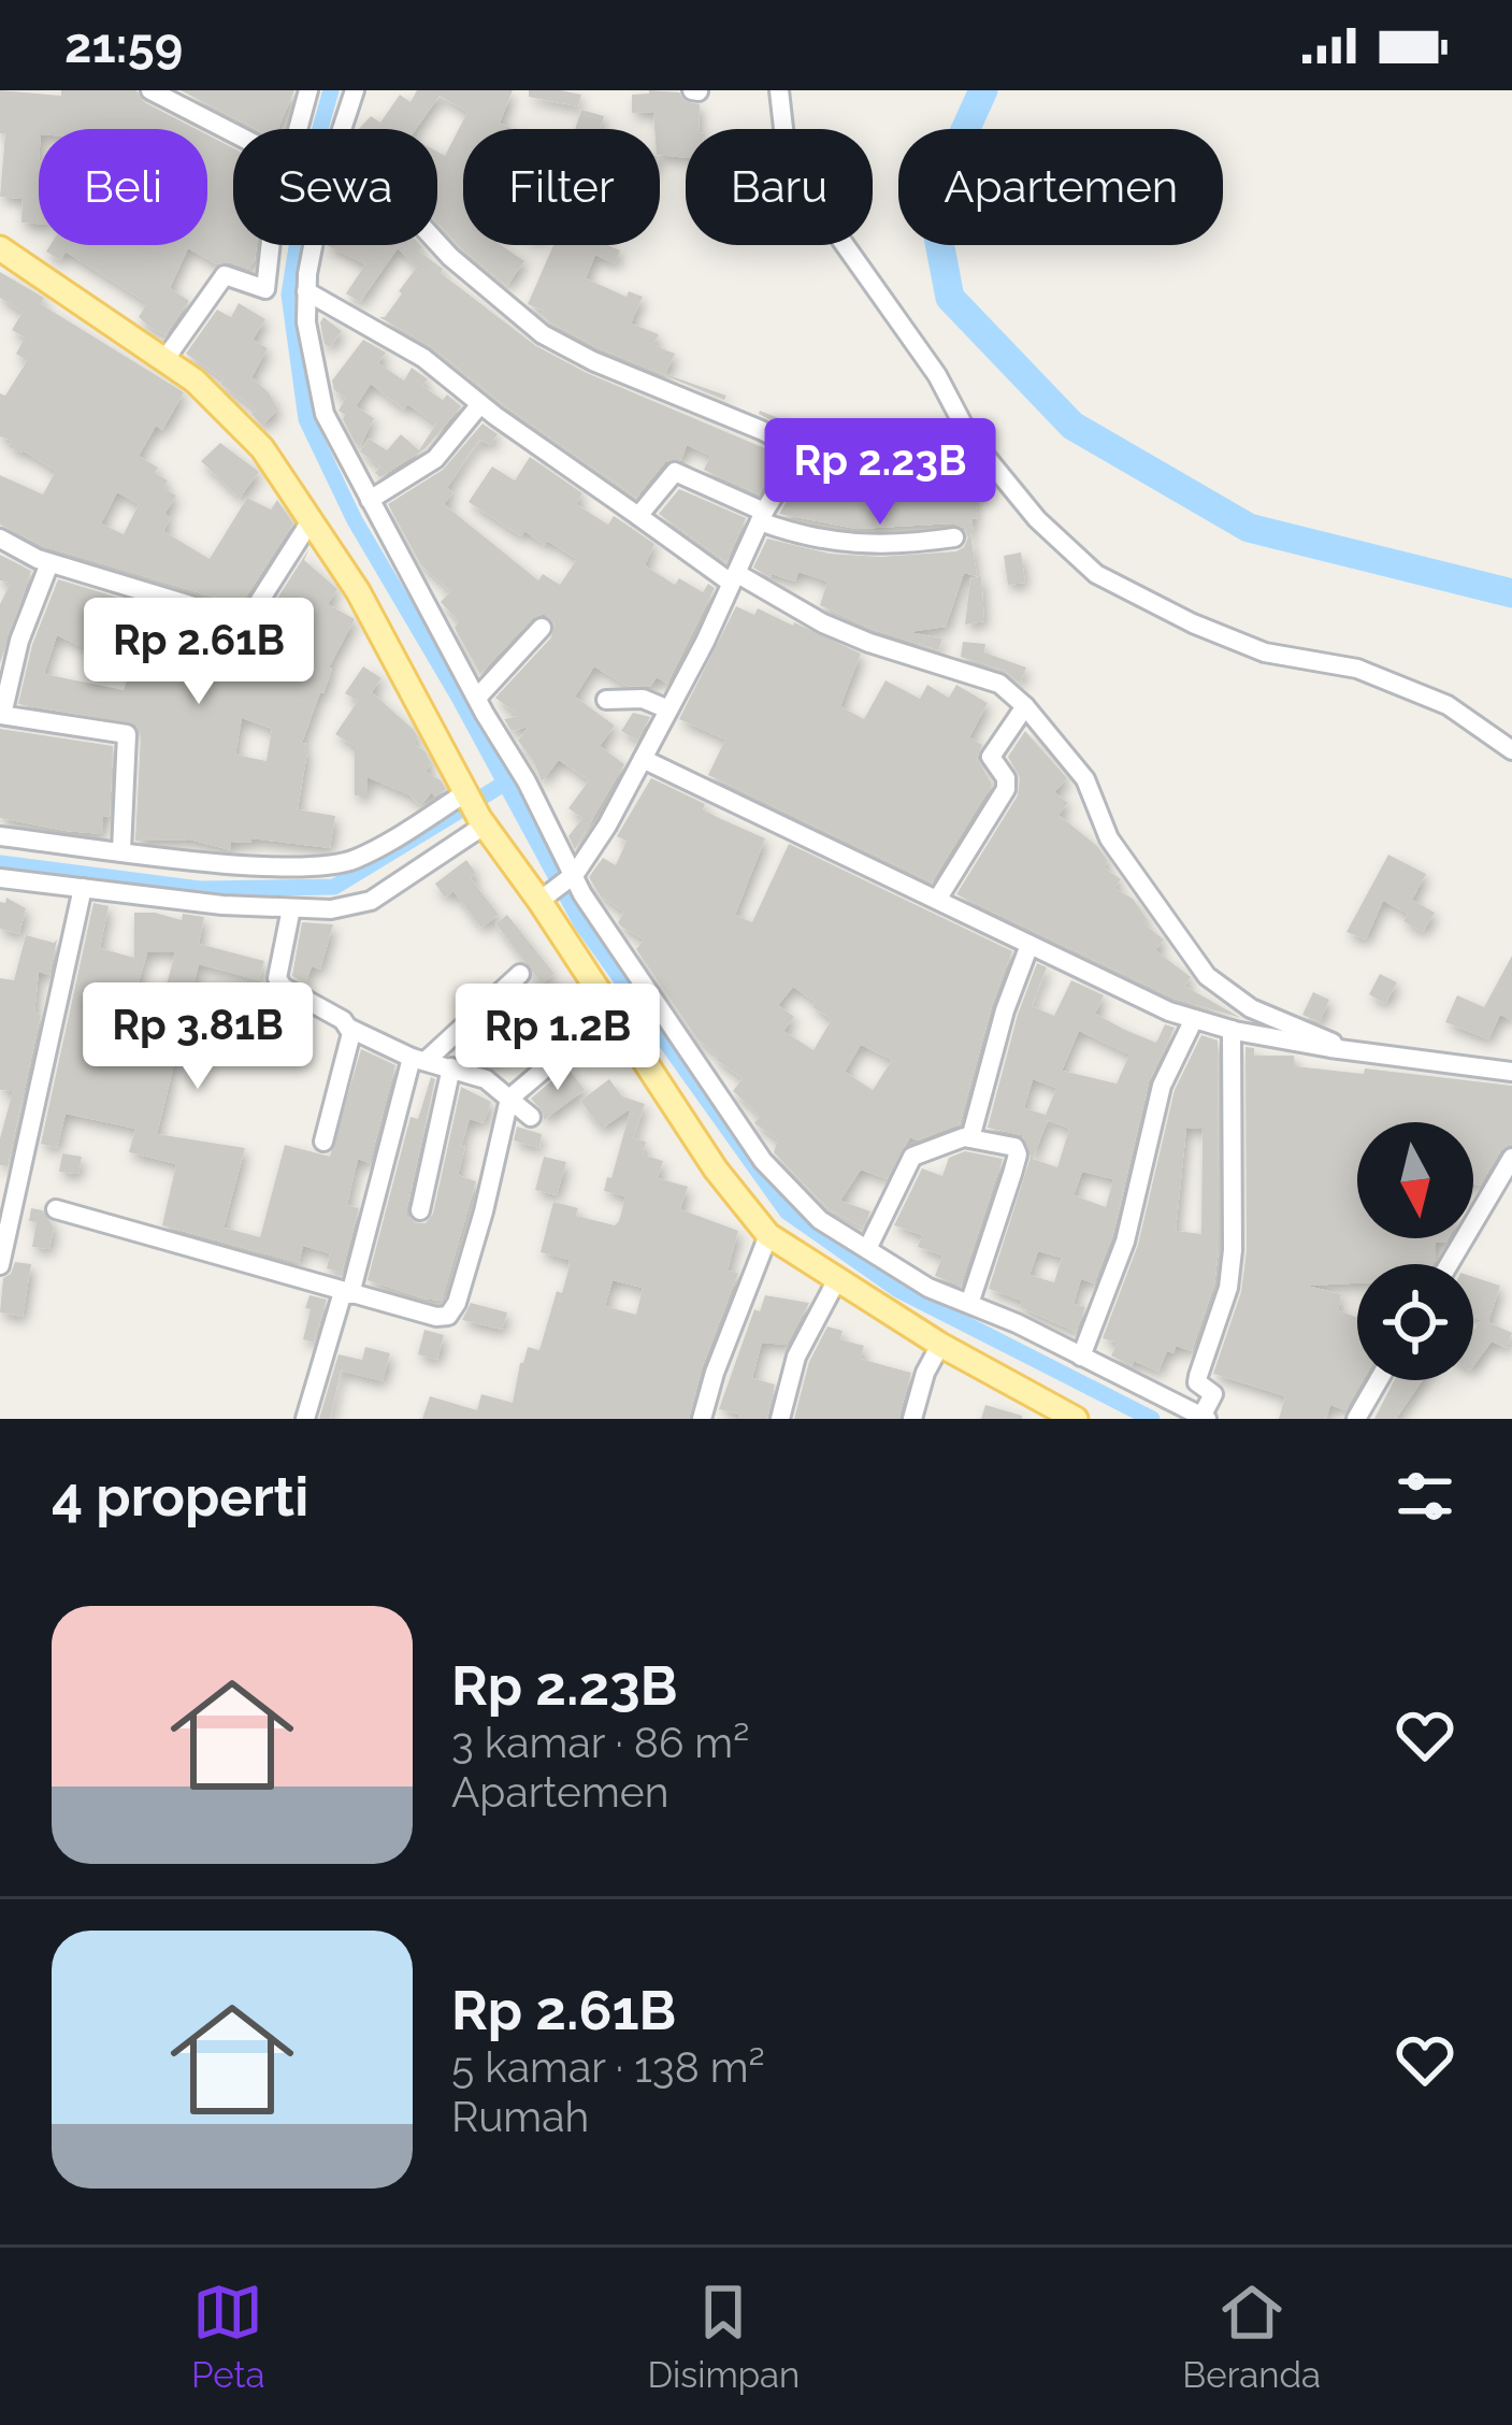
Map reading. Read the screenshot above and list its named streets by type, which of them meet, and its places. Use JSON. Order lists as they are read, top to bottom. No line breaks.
{"north":"bottom","page":{"status":"21:59","chip":["Beli","Sewa","Filter","Baru","Apartemen"],"price":["Rp 2.23B","Rp 2.61B","Rp 3.81B","Rp 1.2B"],"heading":"4 properti","list":[{"name":"Rp 2.23B","note":"3 kamar · 86 m² · Apartemen"},{"name":"Rp 2.61B","note":"5 kamar · 138 m² · Rumah"}],"tabs":["Peta","Disimpan","Beranda"]}}
